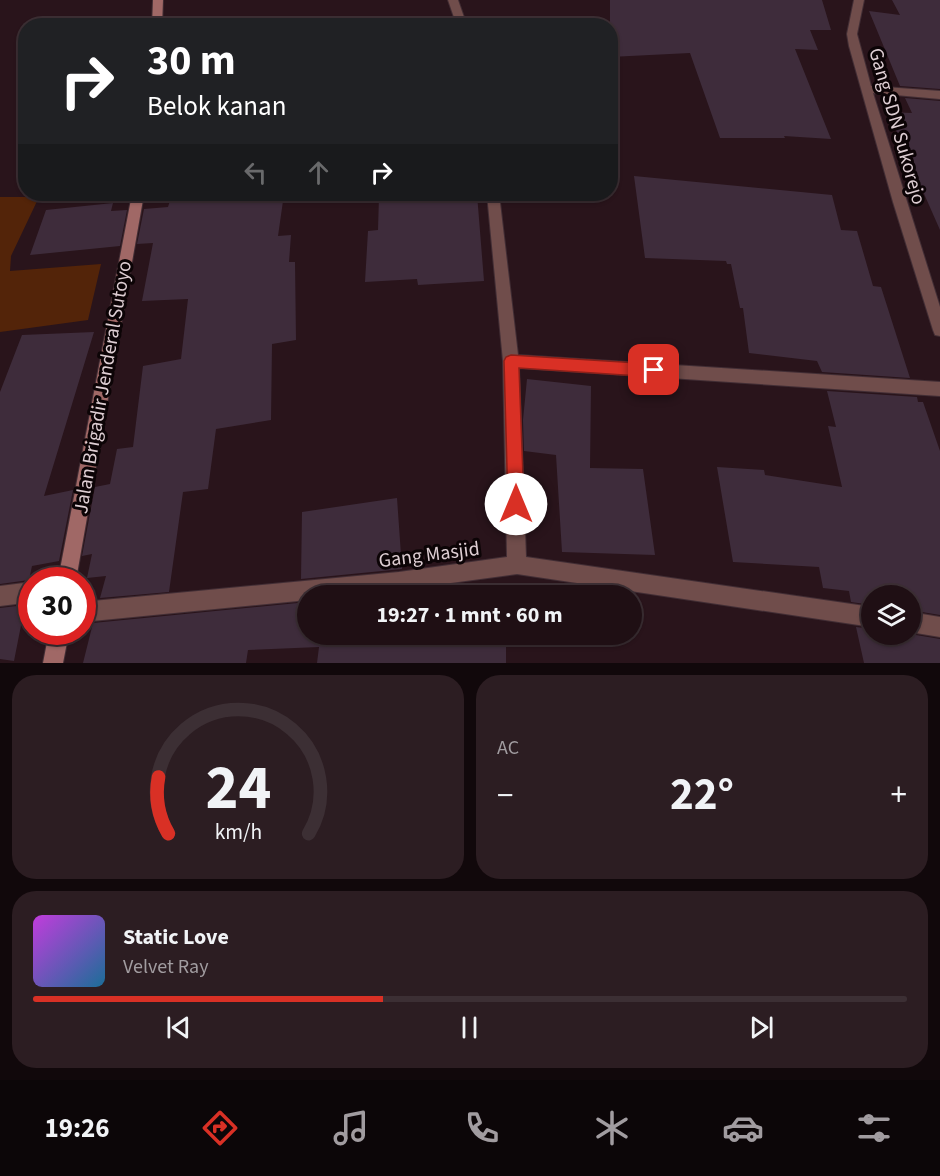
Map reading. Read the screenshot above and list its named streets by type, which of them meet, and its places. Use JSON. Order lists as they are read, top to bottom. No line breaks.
{"streets":{"street":["Gang SDN Sukorejo","Jalan Brigadir Jenderal Sutoyo","Gang Masjid"]},"page":{"turn":["30 m","Belok kanan"],"limit":"30","trip":"19:27 · 1 mnt · 60 m","tile":"AC","heat":["−","22°","+"],"song":["Static Love","Velvet Ray"],"tabs":"19:26","gauge":["24","km/h"]}}
